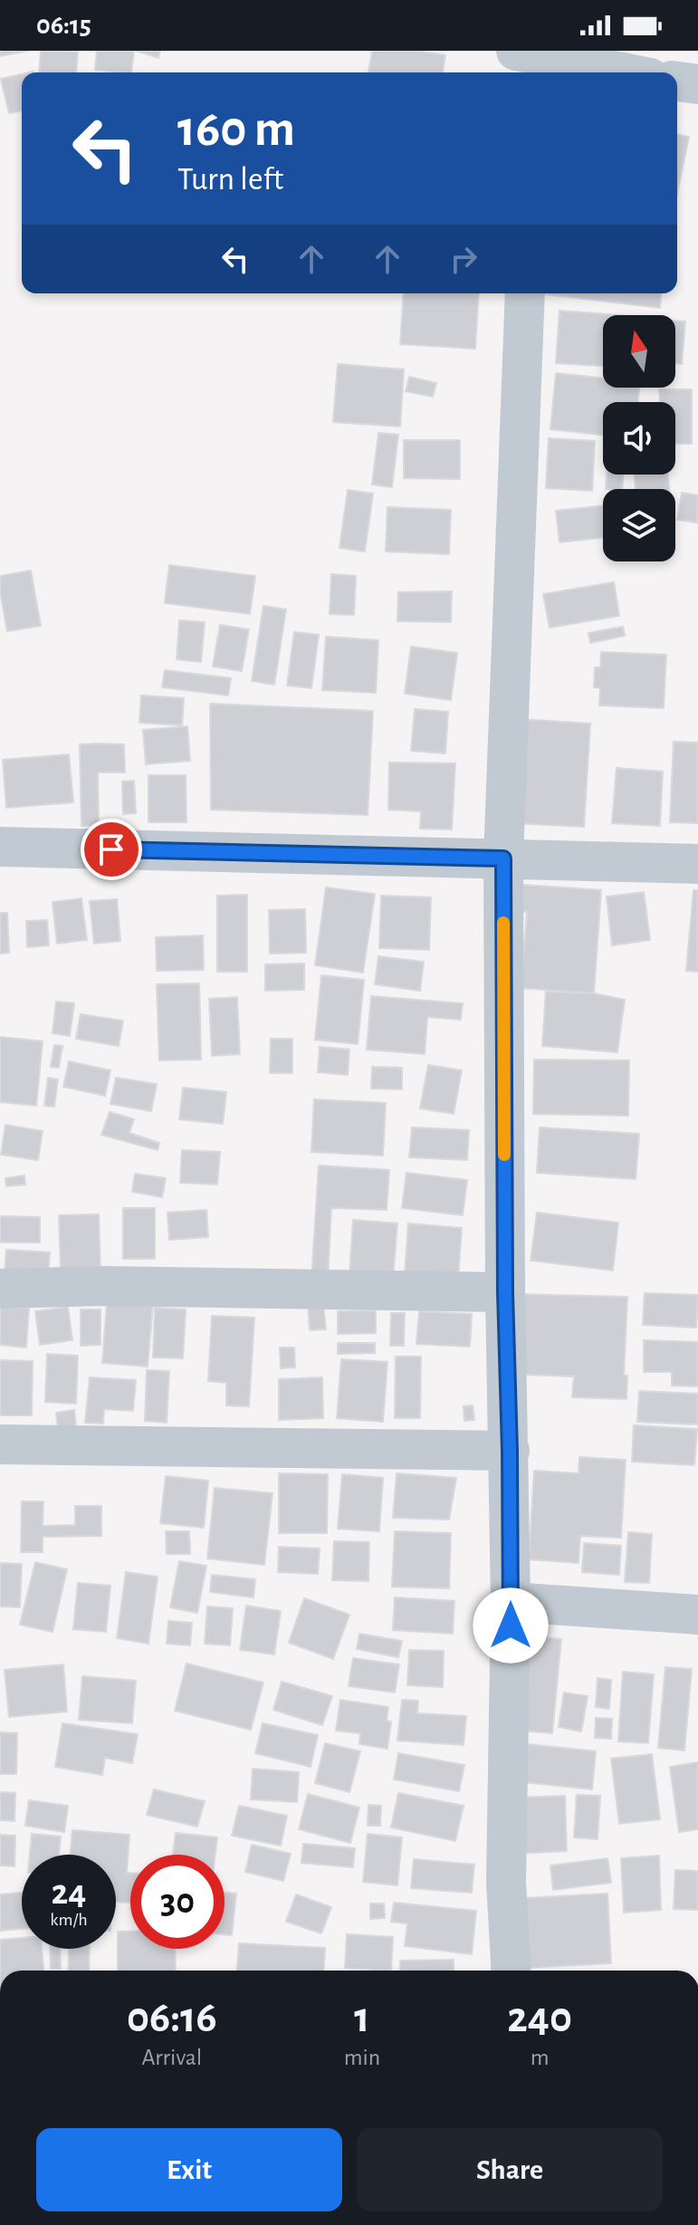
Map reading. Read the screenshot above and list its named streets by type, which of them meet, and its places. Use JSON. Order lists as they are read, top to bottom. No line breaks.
{"north":"top","page":{"status":"06:15","turn":["160 m","Turn left"],"speed":"24 km/h","limit":"30","eta":["06:16","Arrival","1","min","240","m"],"buttons":["Exit","Share"]}}
